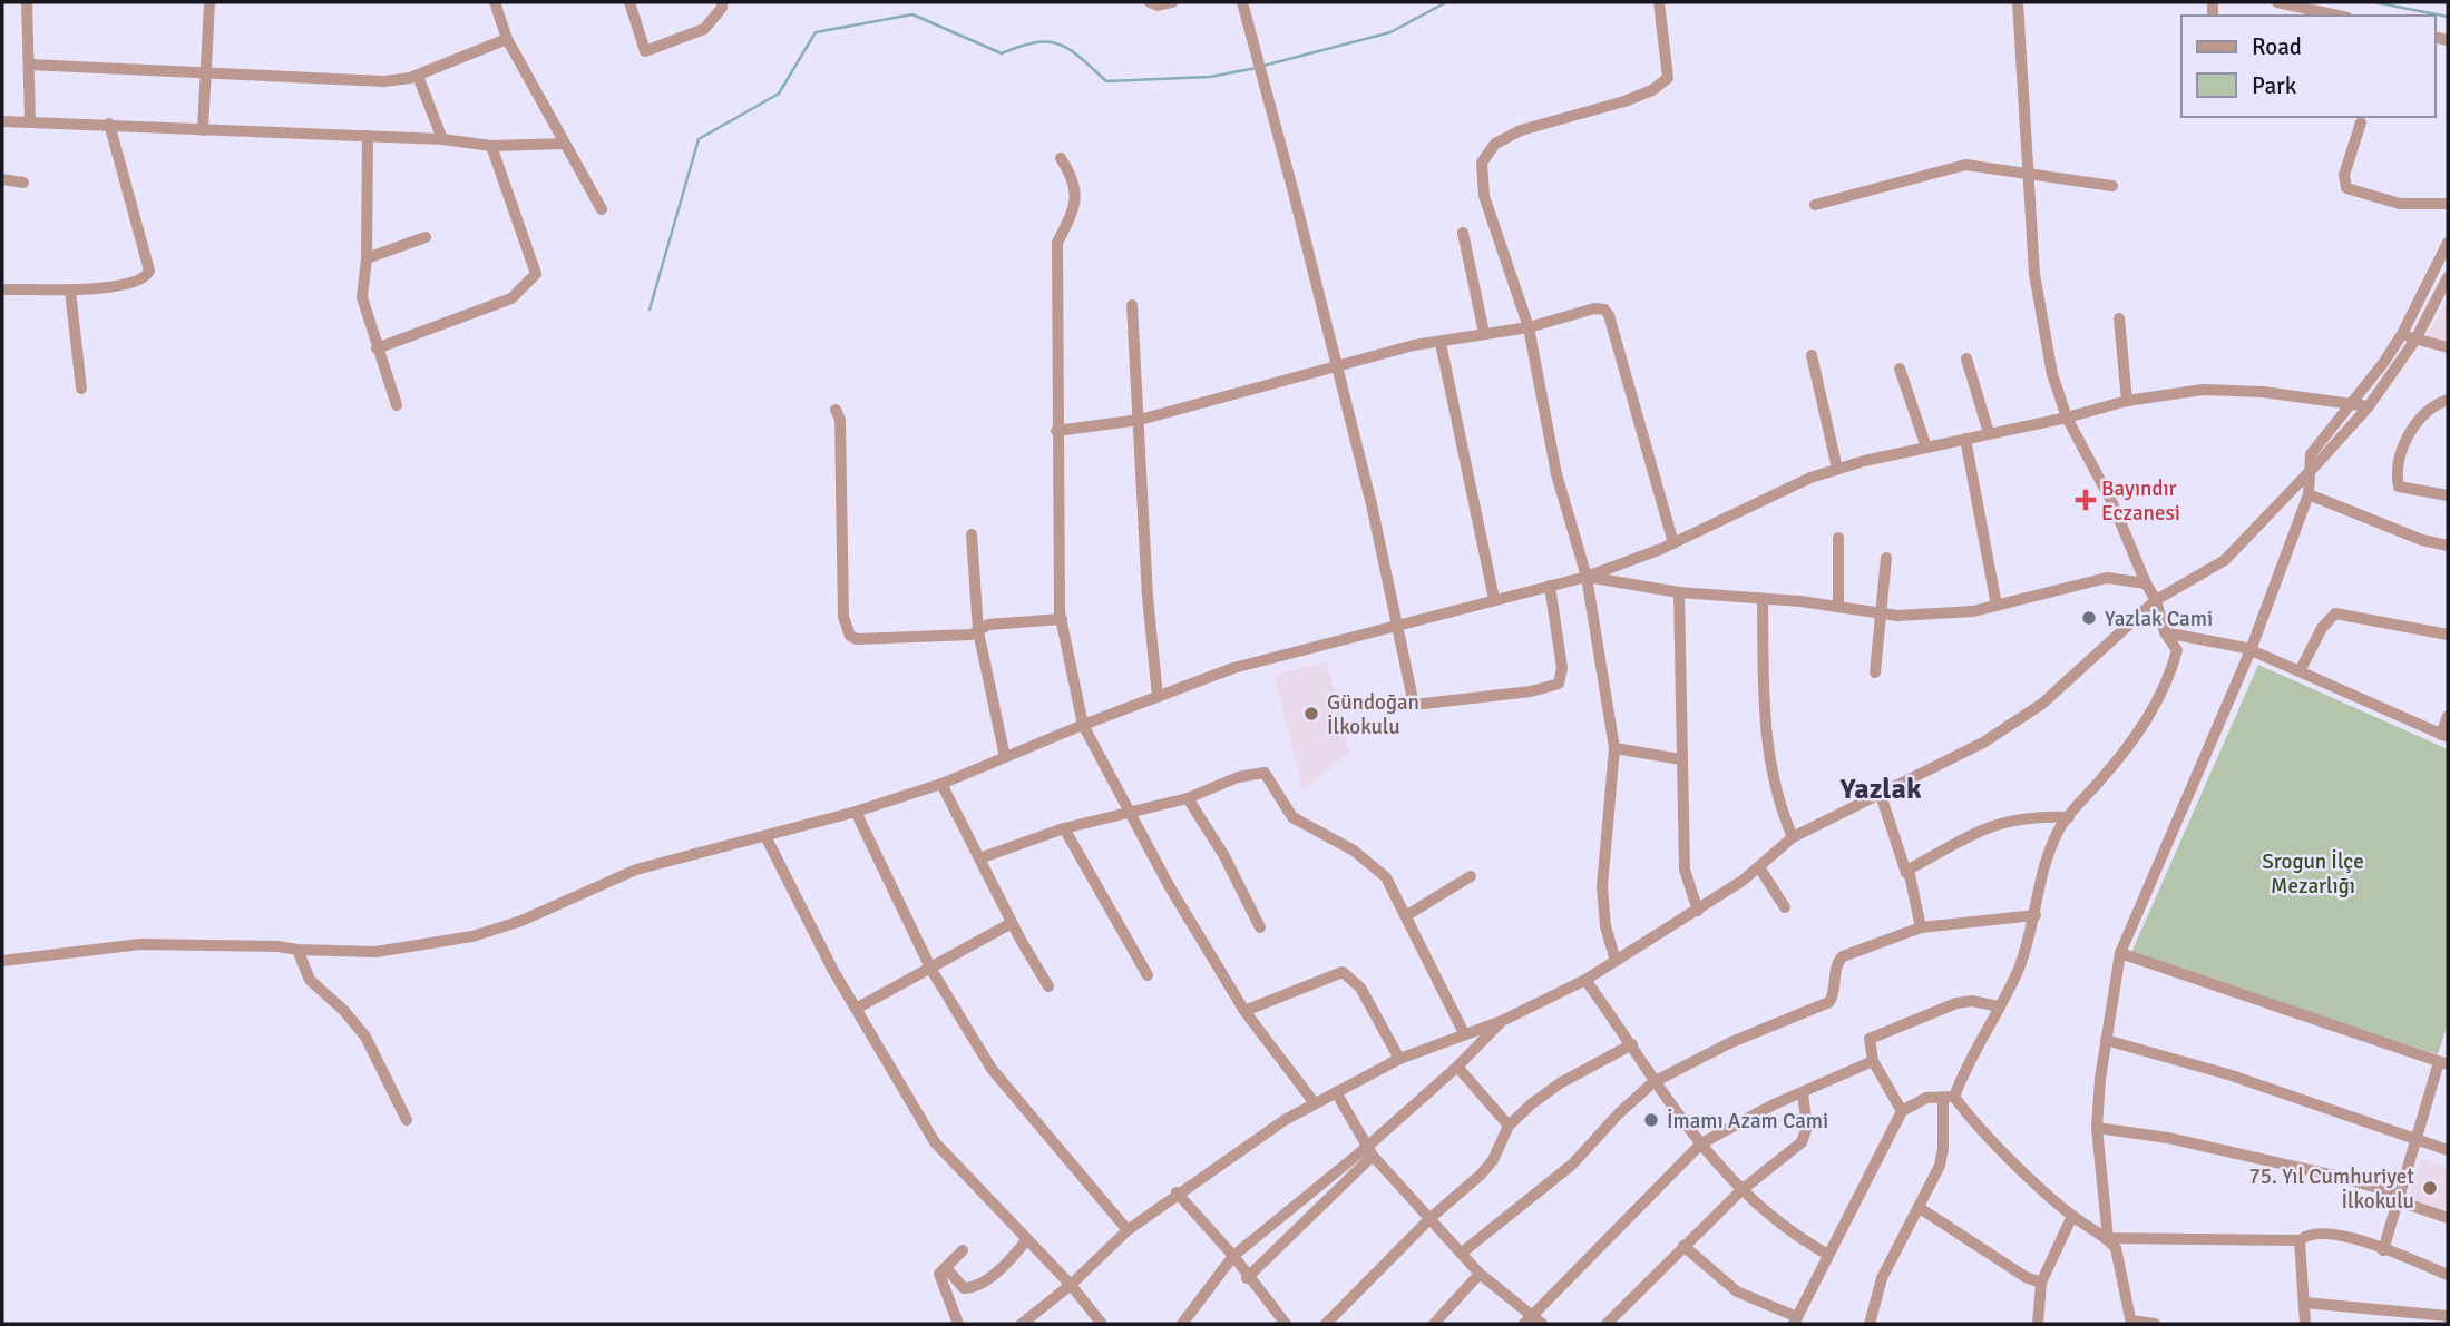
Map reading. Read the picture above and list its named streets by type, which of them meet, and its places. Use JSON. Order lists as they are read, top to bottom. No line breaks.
{"districts":["Yazlak"],"parks":["Srogun İlçe Mezarlığı"],"places":{"health":["Bayındır Eczanesi"],"other":["Yazlak Cami","Gündoğan İlkokulu","İmamı Azam Cami","75. Yıl Cumhuriyet İlkokulu"]},"legend":["Road","Park"]}
